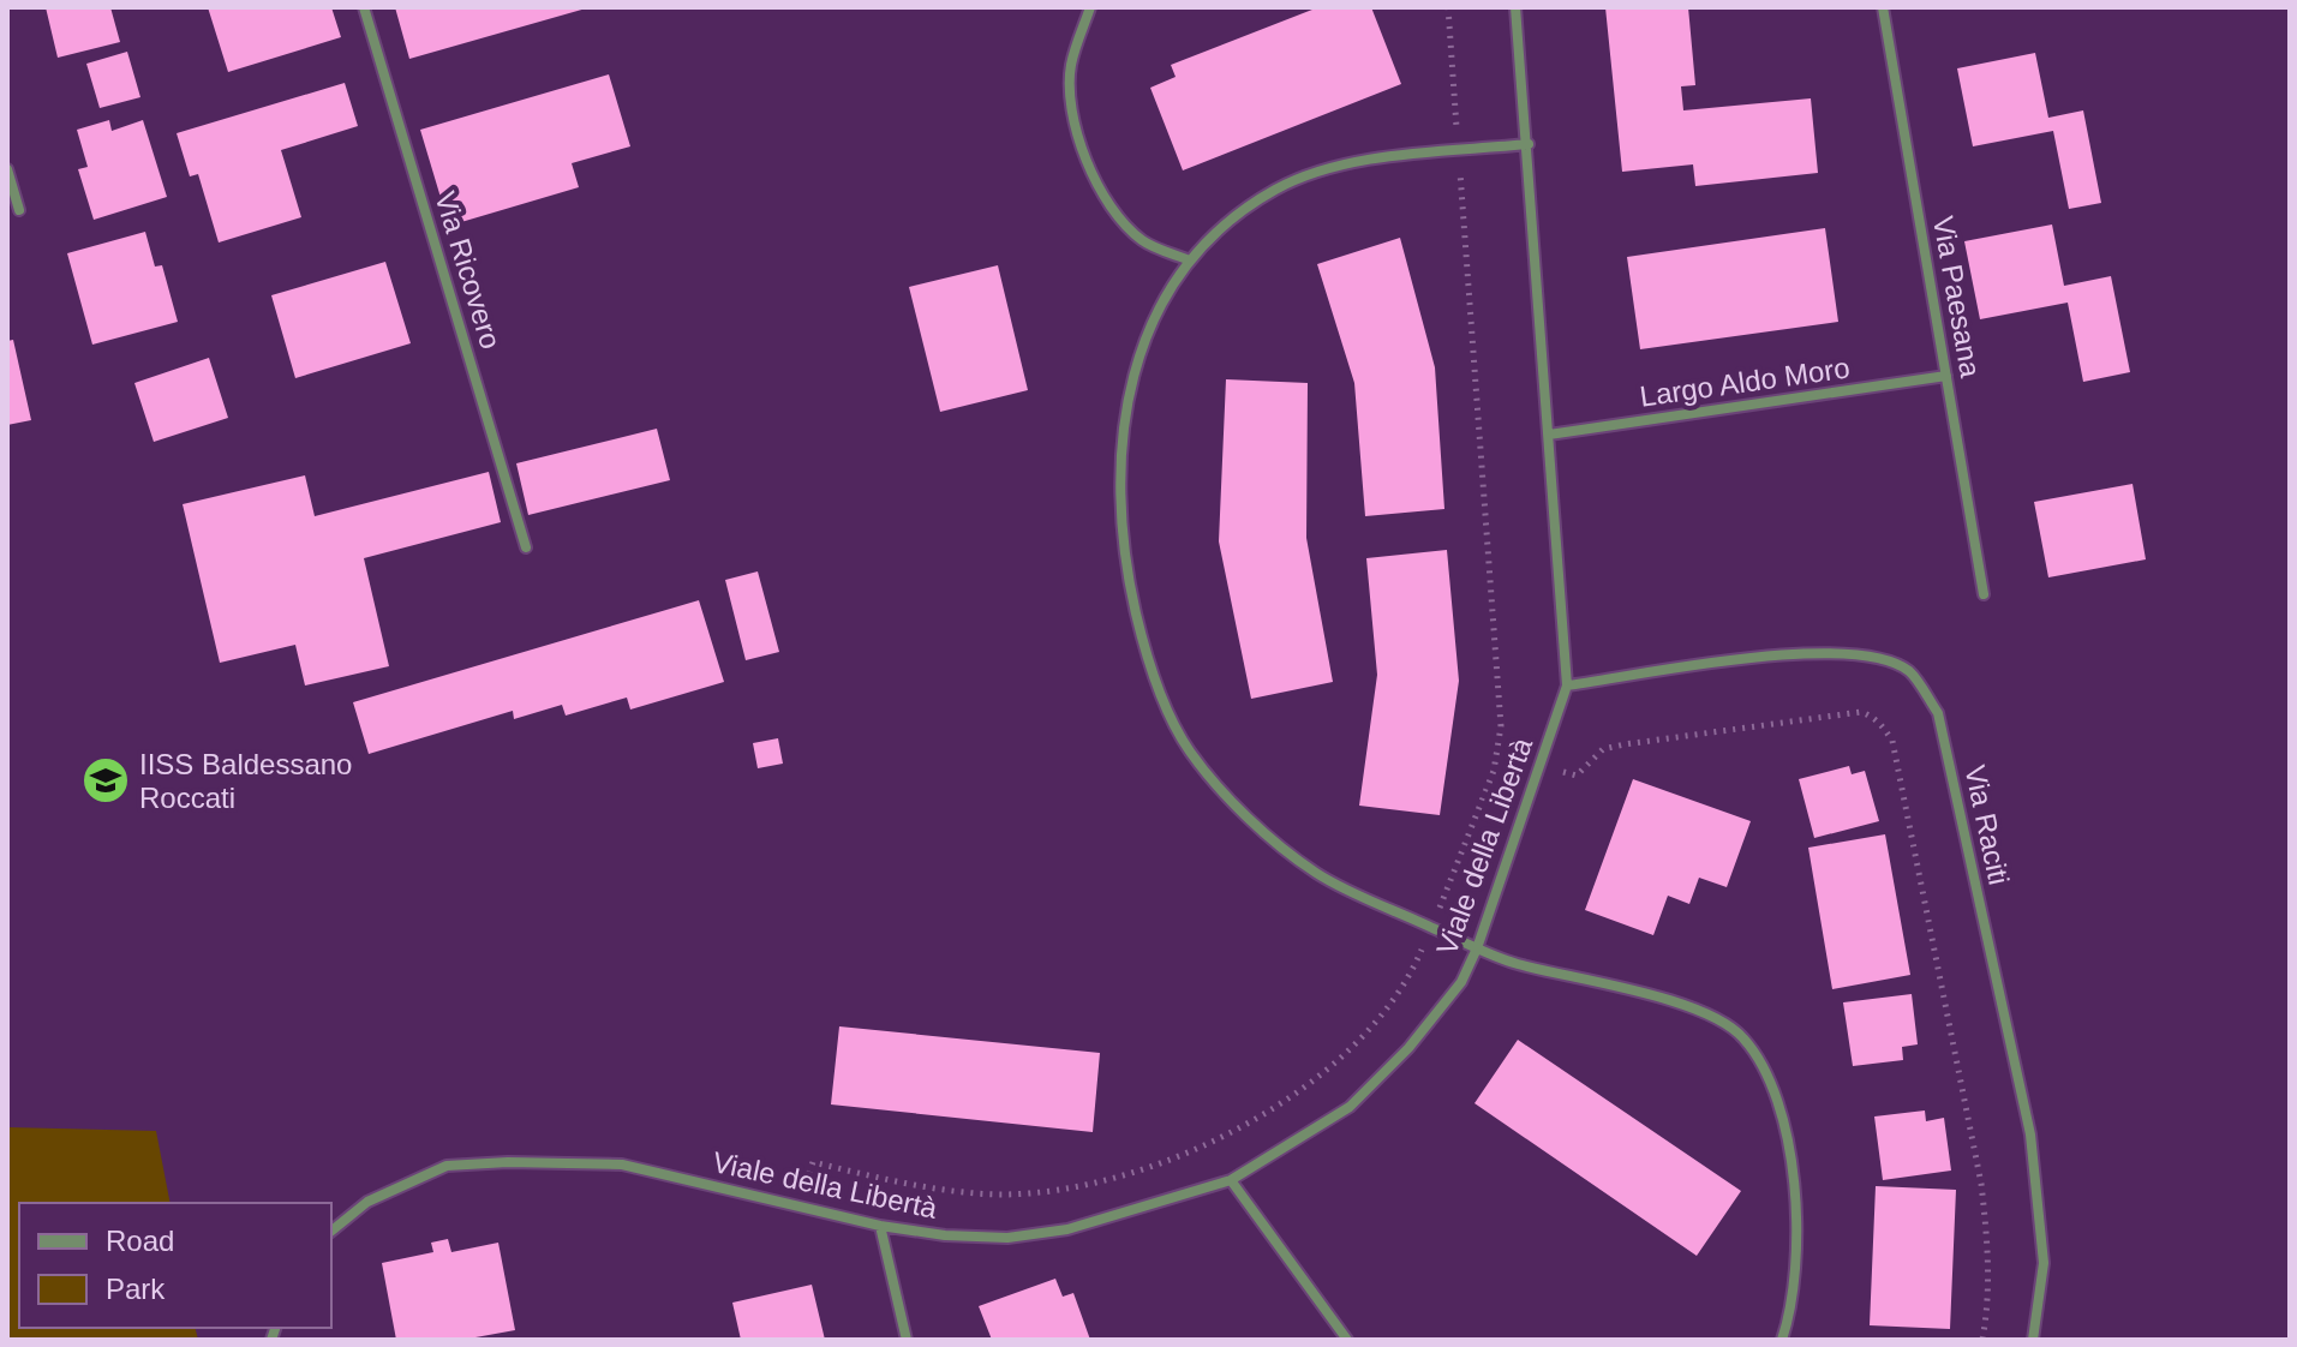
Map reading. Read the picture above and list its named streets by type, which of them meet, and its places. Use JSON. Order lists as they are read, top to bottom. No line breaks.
{"streets":{"street":["Via Ricovero","Via Paesana","Largo Aldo Moro","Via Raciti","Viale della Libertà"]},"crossings":[["Via Paesana","Largo Aldo Moro"],["Largo Aldo Moro","Viale della Libertà"],["Via Raciti","Viale della Libertà"]],"places":{"school or university":["IISS Baldessano Roccati"]},"legend":["Road","Park"]}
